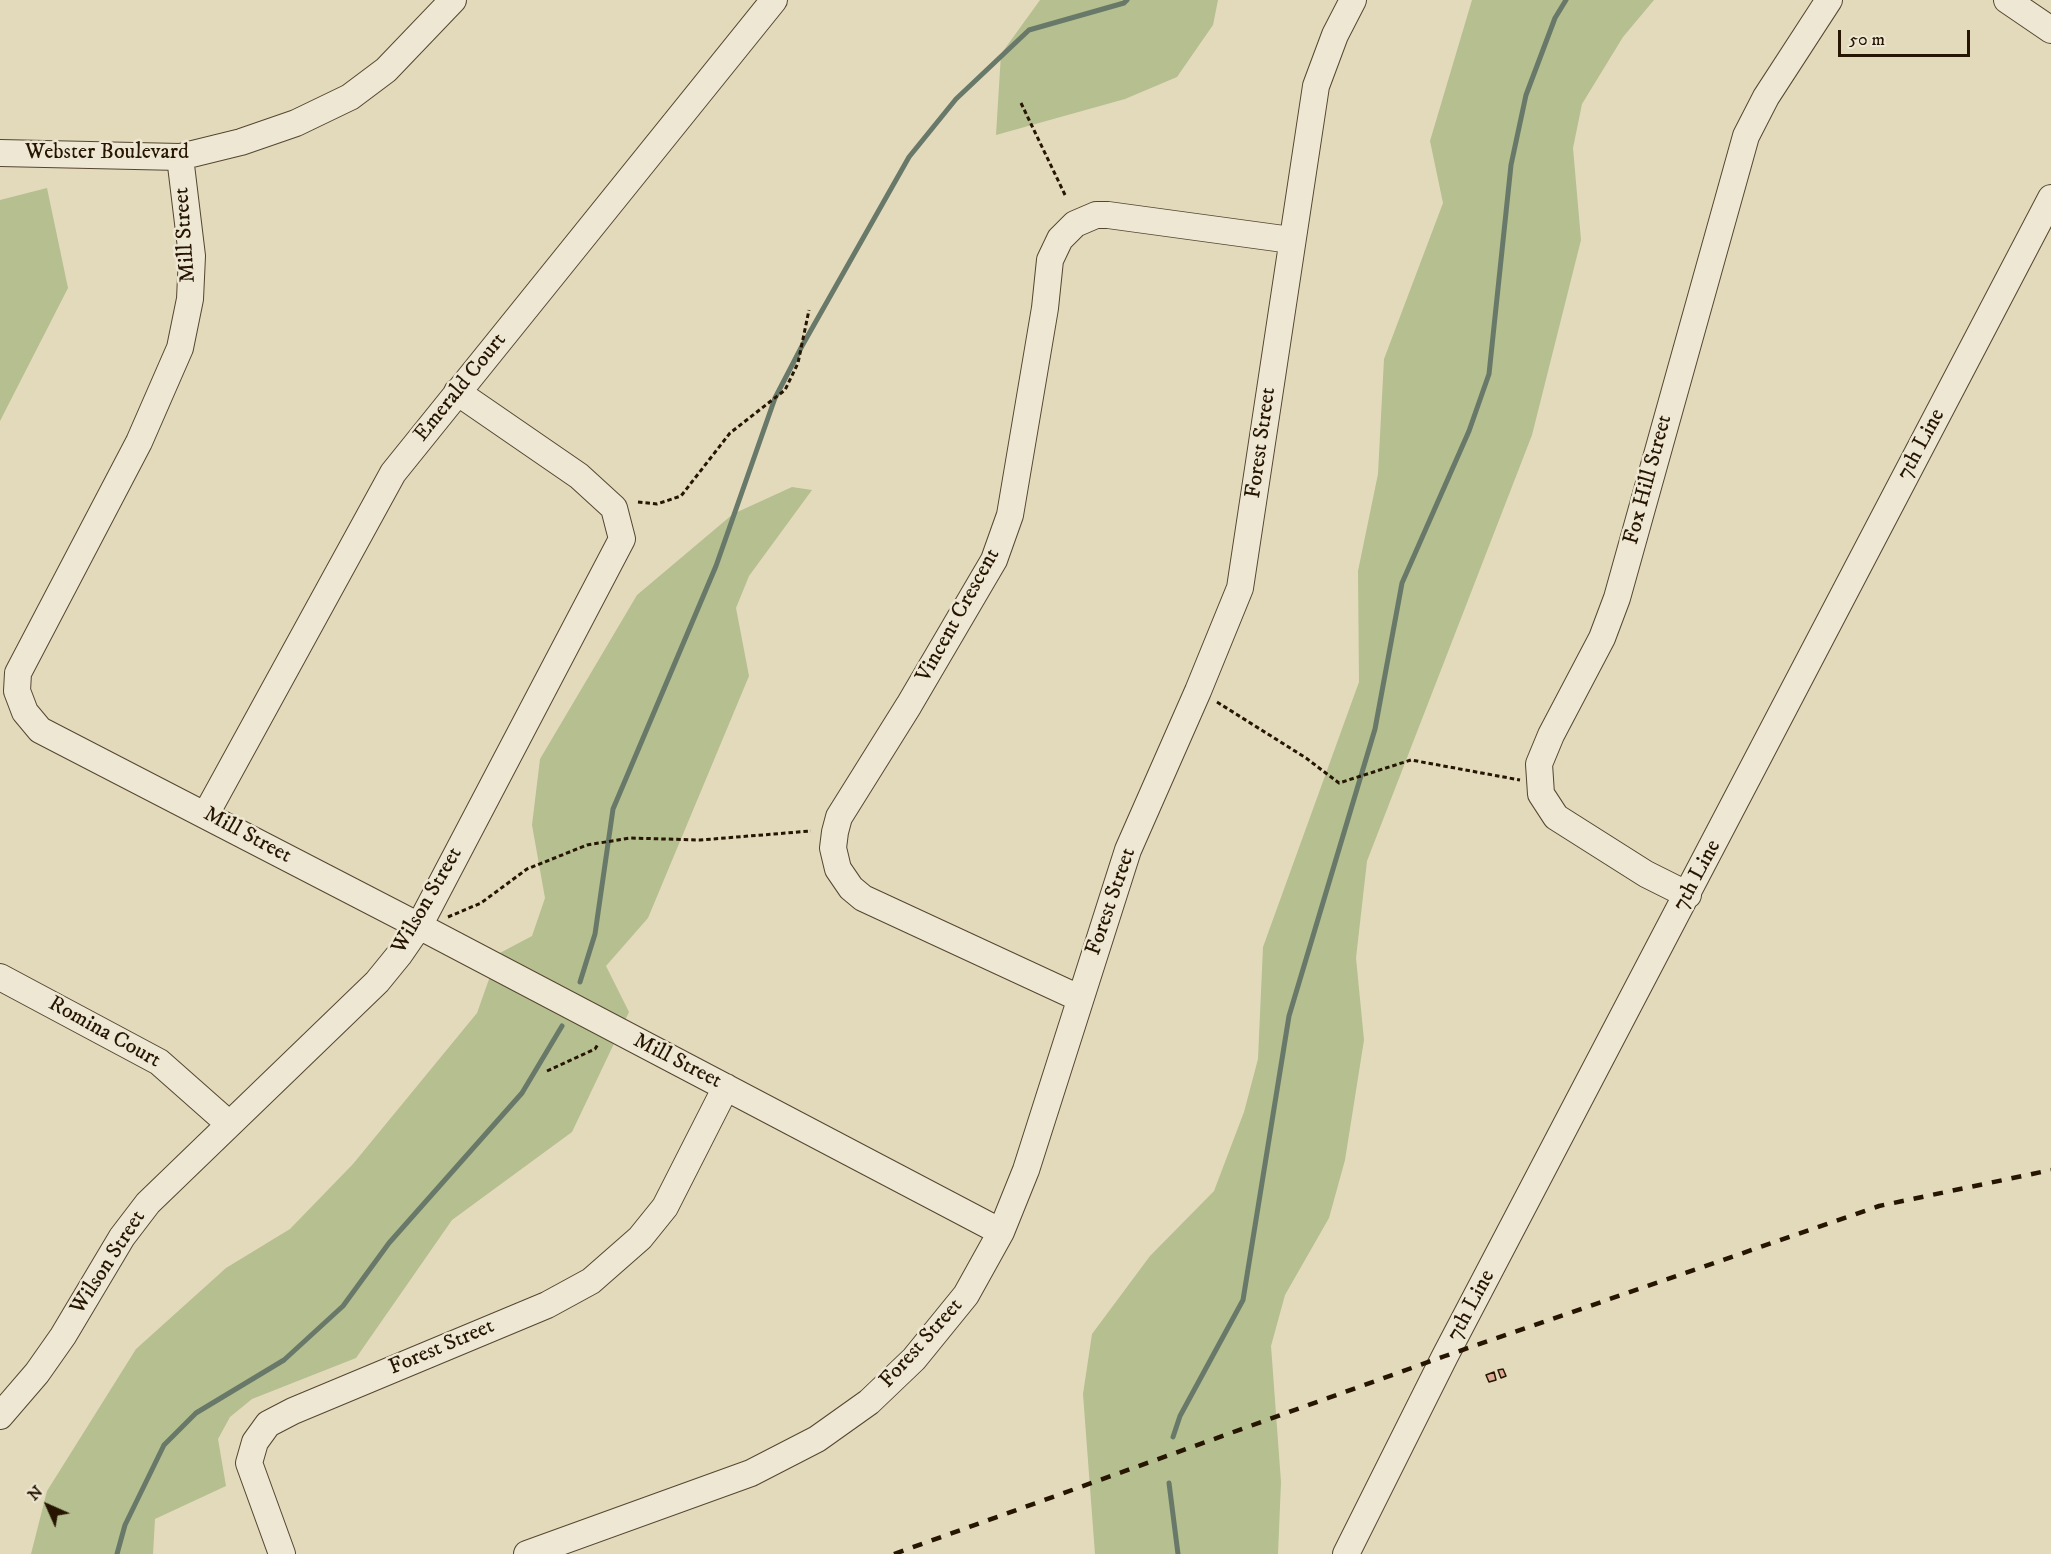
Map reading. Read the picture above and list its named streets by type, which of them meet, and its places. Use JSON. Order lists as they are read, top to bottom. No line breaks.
{"streets":{"street":["Webster Boulevard","Mill Street","Emerald Court","Forest Street","7th Line","Fox Hill Street","Vincent Crescent","Wilson Street","Romina Court"]},"crossings":[["Webster Boulevard","Mill Street"],["Mill Street","Emerald Court"],["Mill Street","Forest Street"],["Mill Street","Wilson Street"],["Emerald Court","Wilson Street"],["Forest Street","Vincent Crescent"],["7th Line","Fox Hill Street"],["Wilson Street","Romina Court"]],"scale_bar":"50 m","north":"top left"}
